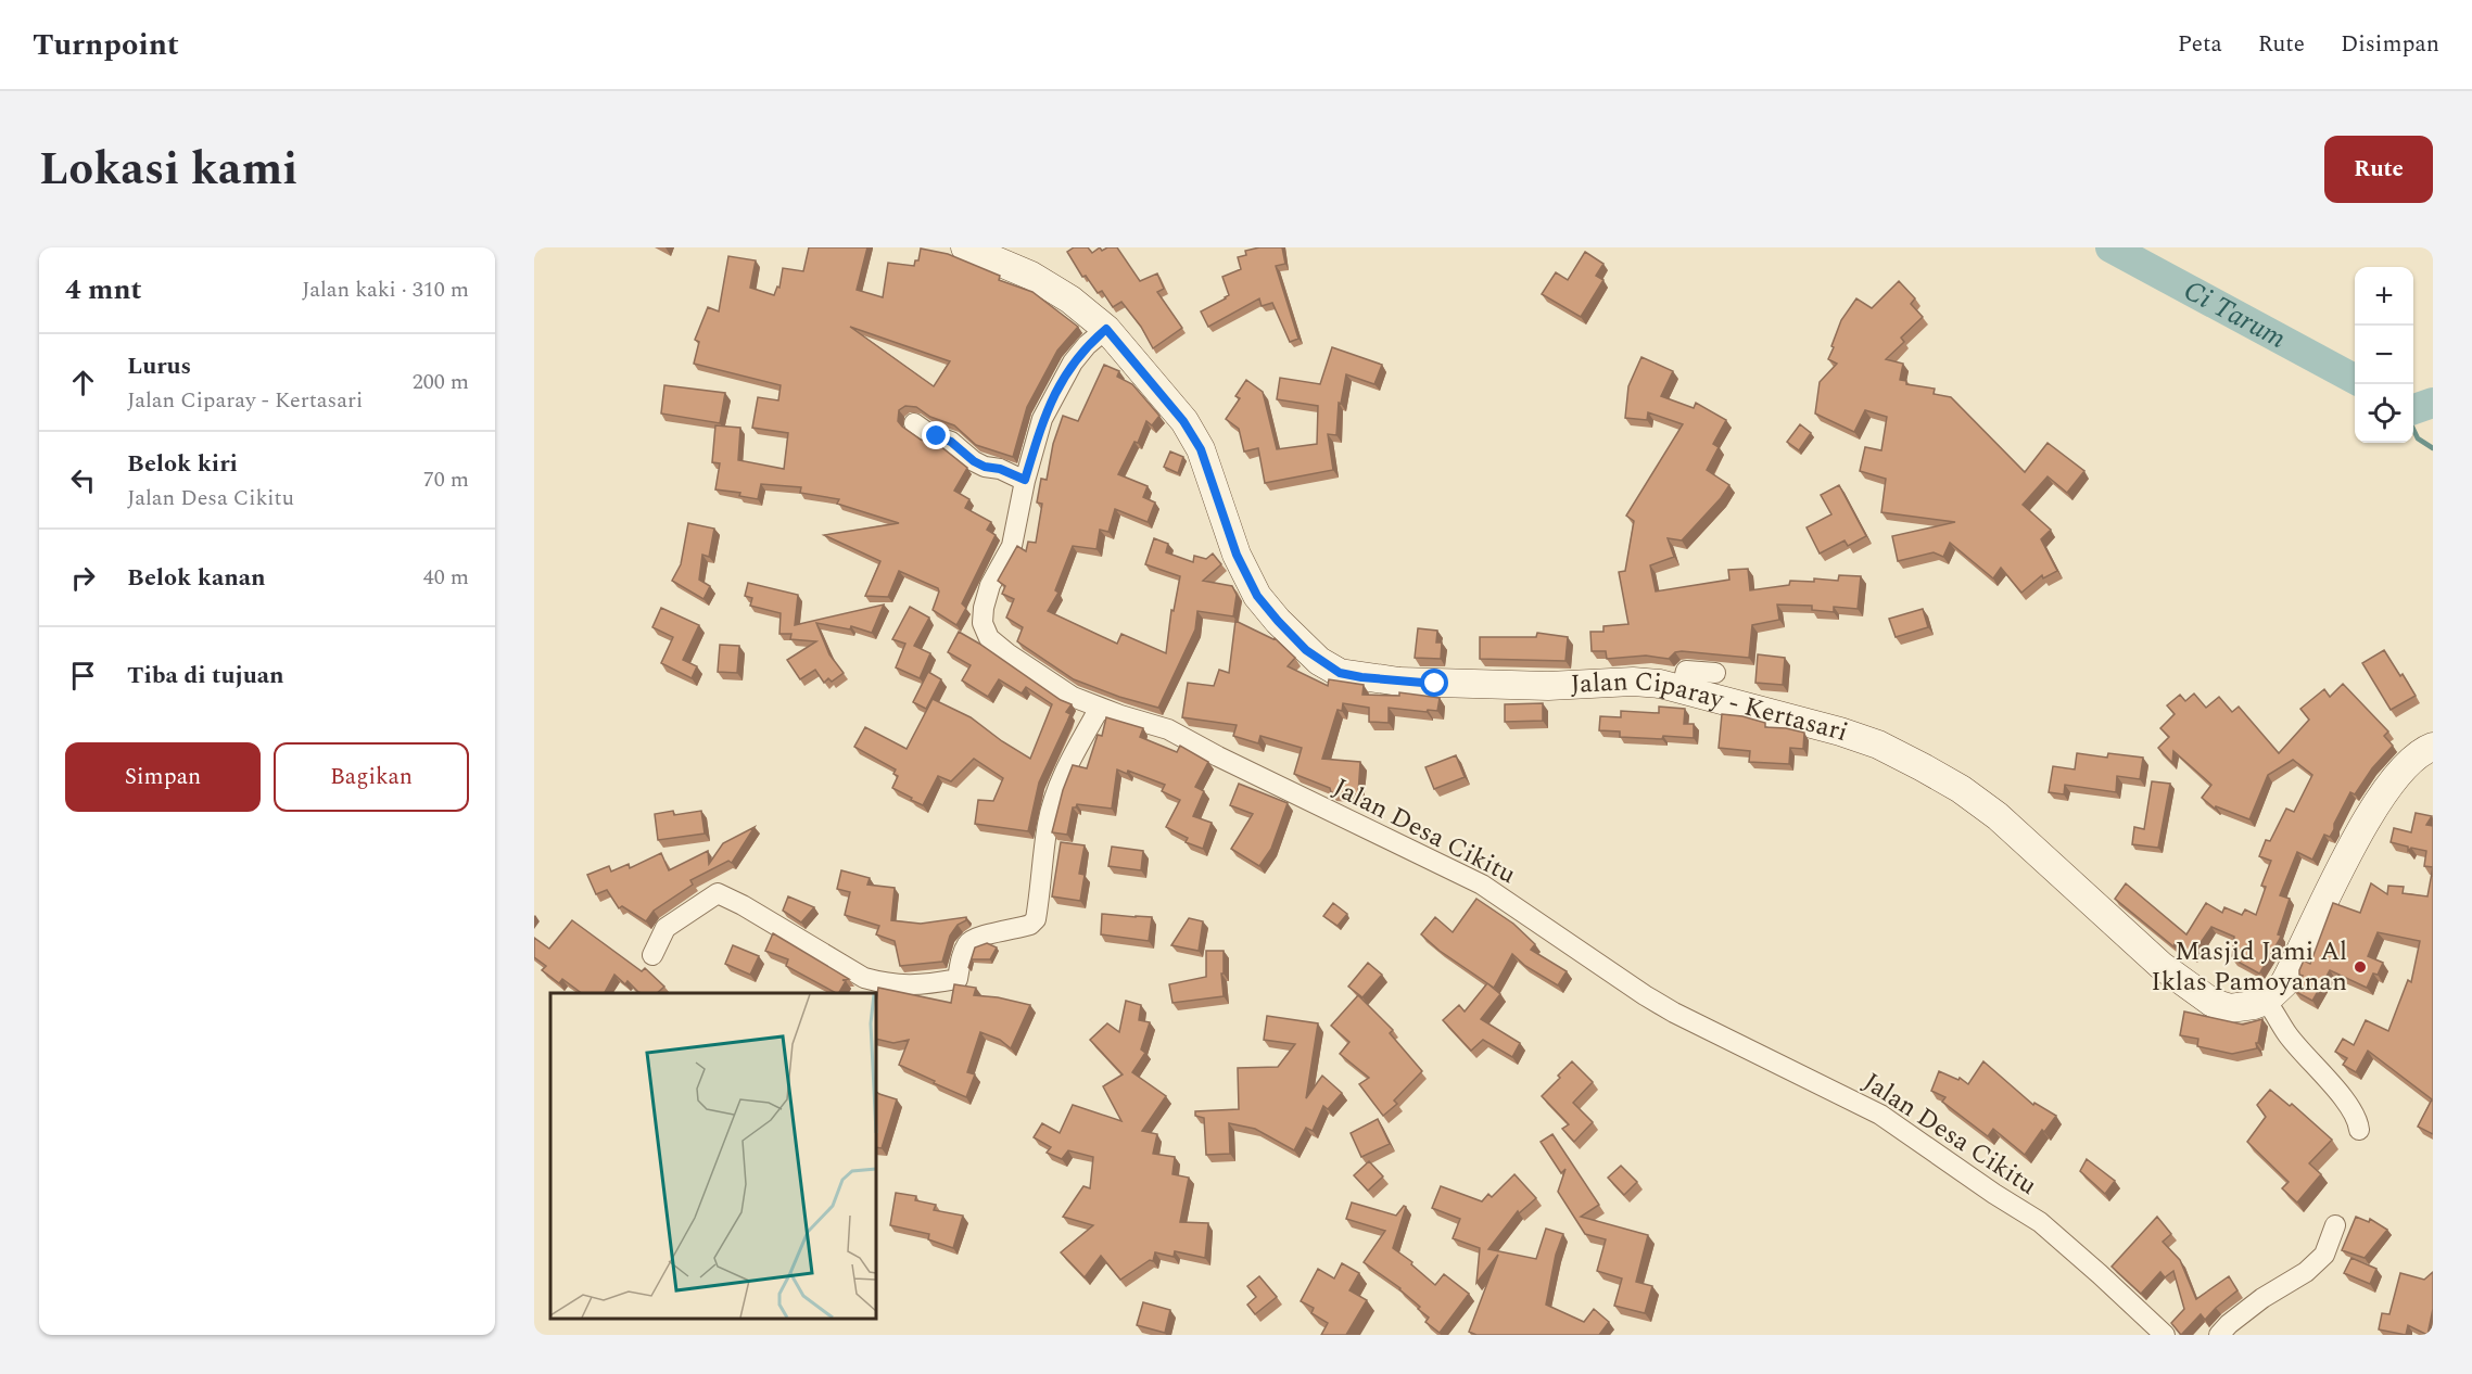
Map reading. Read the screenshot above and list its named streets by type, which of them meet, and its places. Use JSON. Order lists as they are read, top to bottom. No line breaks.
{"streets":{"main road":["Jalan Ciparay - Kertasari"],"street":["Jalan Desa Cikitu"]},"crossings":[["Jalan Ciparay - Kertasari","Jalan Desa Cikitu"]],"water":["Ci Tarum"],"places":["Masjid Jami Al Iklas Pamoyanan"],"page":{"header":"Turnpoint","nav":["Peta","Rute","Disimpan"],"title":"Lokasi kami","buttons":["Rute",["Simpan","Bagikan"]],"heading":["4 mnt","Jalan kaki · 310 m"],"map_buttons":["+","−"],"list":[["Lurus","Jalan Ciparay - Kertasari","200 m"],["Belok kiri","Jalan Desa Cikitu","70 m"],["Belok kanan","40 m"],"Tiba di tujuan"]}}
